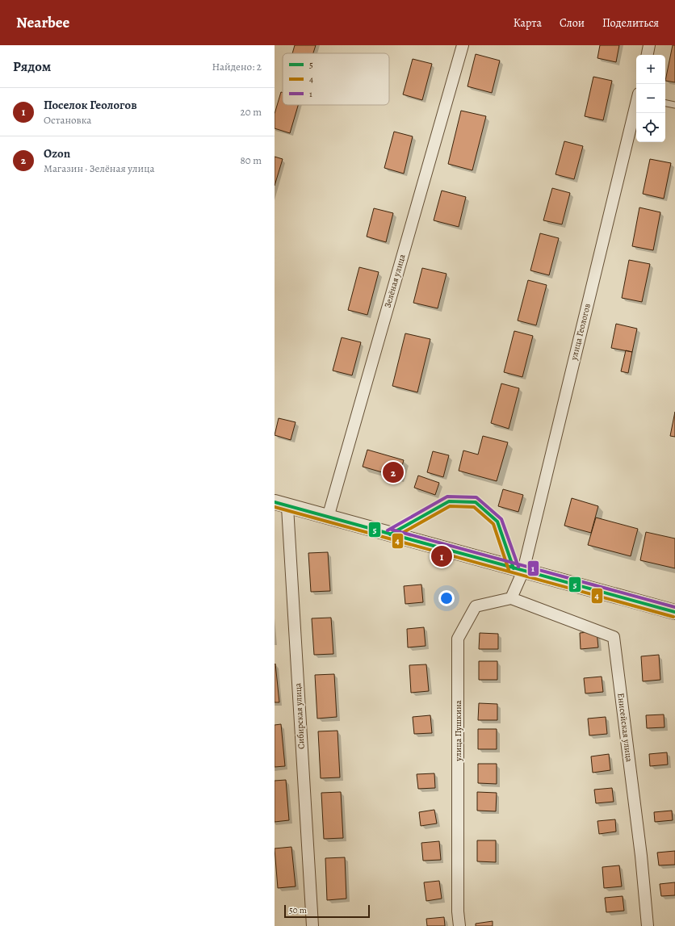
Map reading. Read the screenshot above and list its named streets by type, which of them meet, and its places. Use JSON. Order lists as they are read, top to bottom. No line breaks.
{"streets":{"street":["Зелёная улица","улица Геологов","Сибирская улица","Енисейская улица","улица Пушкина"]},"crossings":[["Енисейская улица","улица Пушкина"]],"lines":["transit line 1","transit line 5","transit line 4"],"legend":["5","4","1"],"scale_bar":"50 m","page":{"header":"Nearbee","nav":["Карта","Слои","Поделиться"],"heading":["Рядом","Найдено: 2"],"map_buttons":["+","−"],"list":[{"mark":"1","name":"Поселок Геологов","note":"Остановка","value":"20 m"},{"mark":"2","name":"Ozon","note":"Магазин · Зелёная улица","value":"80 m"}],"pins":["2","1"],"scale":"50 m"}}
